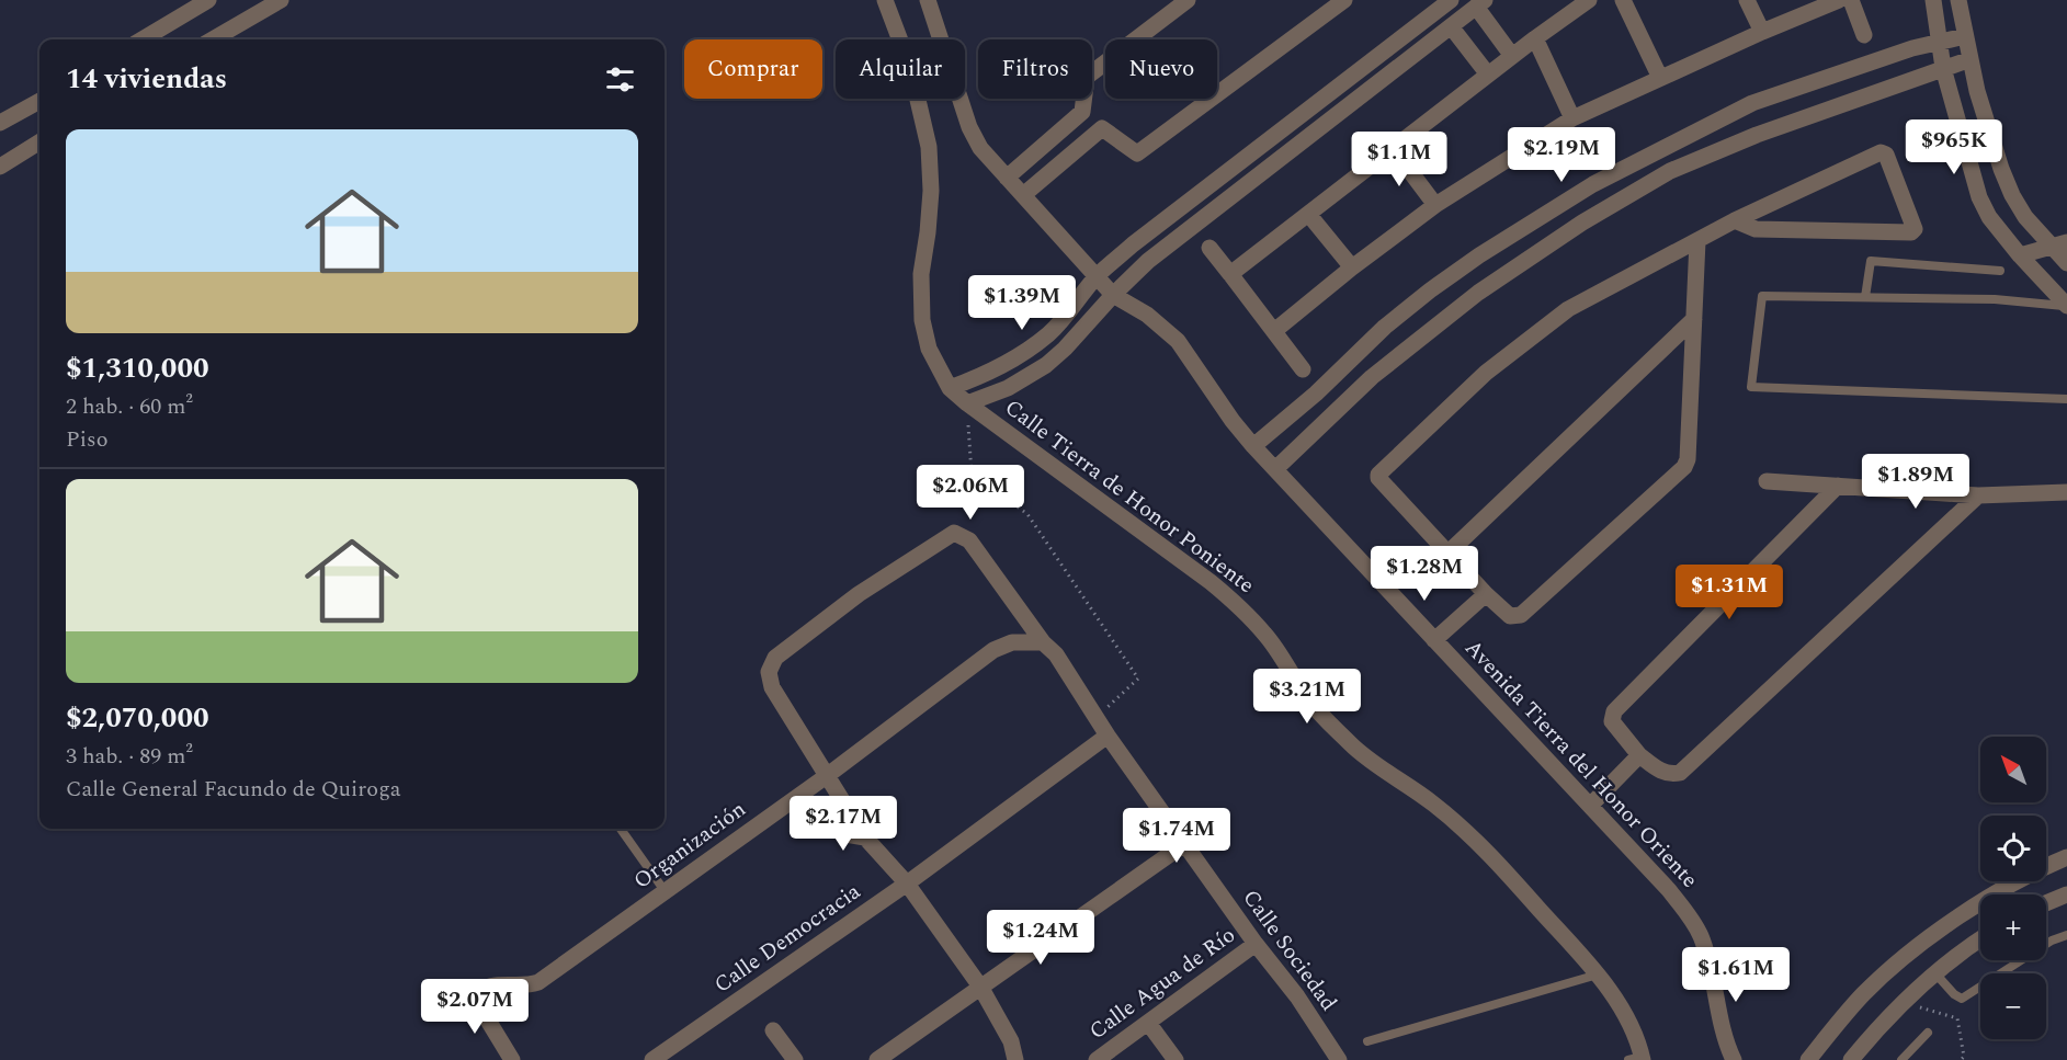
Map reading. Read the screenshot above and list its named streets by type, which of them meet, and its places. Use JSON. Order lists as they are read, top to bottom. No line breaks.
{"streets":{"street":["Calle Tierra de Honor Poniente","Avenida Tierra del Honor Oriente","Organización","Calle Democracia","Calle Sociedad","Calle Agua de Río"]},"crossings":[["Organización","Calle Sociedad"],["Calle Democracia","Calle Sociedad"],["Calle Sociedad","Calle Agua de Río"]],"north":"top left","page":{"chip":["Comprar","Alquilar","Filtros","Nuevo"],"heading":"14 viviendas","list":[{"name":"$1,310,000","note":"2 hab. · 60 m² · Piso"},{"name":"$2,070,000","note":"3 hab. · 89 m² · Calle General Facundo de Quiroga"}],"price":["$965K","$2.19M","$1.1M","$1.39M","$1.89M","$2.06M","$1.28M","$1.31M","$3.21M","$2.17M","$1.74M","$1.24M","$1.61M","$2.07M"],"map_buttons":["+","−"]}}
